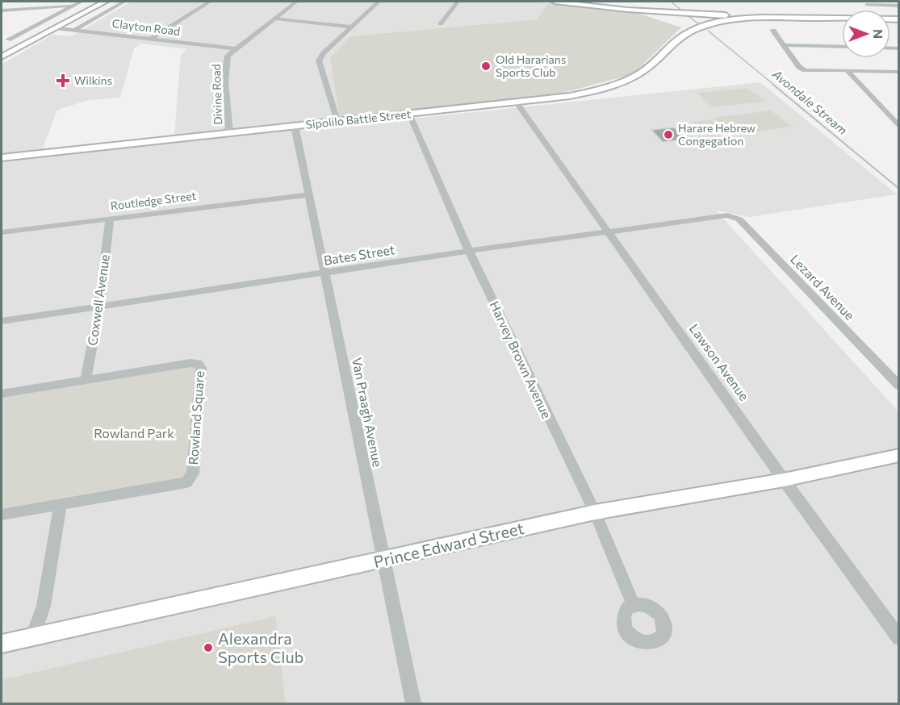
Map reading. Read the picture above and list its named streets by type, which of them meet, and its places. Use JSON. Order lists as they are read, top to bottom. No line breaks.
{"streets":{"main road":["Sipolilo Battle Street","Prince Edward Street"],"street":["Clayton Road","Divine Road","Routledge Street","Bates Street","Lezard Avenue","Coxwell Avenue","Harvey Brown Avenue","Lawson Avenue","Van Praagh Avenue","Rowland Square"]},"crossings":[["Clayton Road","Divine Road"],["Divine Road","Sipolilo Battle Street"],["Sipolilo Battle Street","Harvey Brown Avenue"],["Sipolilo Battle Street","Lawson Avenue"],["Sipolilo Battle Street","Van Praagh Avenue"],["Routledge Street","Coxwell Avenue"],["Routledge Street","Van Praagh Avenue"],["Bates Street","Lezard Avenue"],["Bates Street","Coxwell Avenue"],["Bates Street","Harvey Brown Avenue"],["Bates Street","Lawson Avenue"],["Bates Street","Van Praagh Avenue"],["Coxwell Avenue","Rowland Square"],["Harvey Brown Avenue","Prince Edward Street"],["Lawson Avenue","Prince Edward Street"],["Van Praagh Avenue","Prince Edward Street"]],"water":["Avondale Stream"],"parks":["Rowland Park"],"places":{"other":["Old Hararians Sports Club","Harare Hebrew Congegation","Alexandra Sports Club"],"health":["Wilkins"]},"north":"right"}
